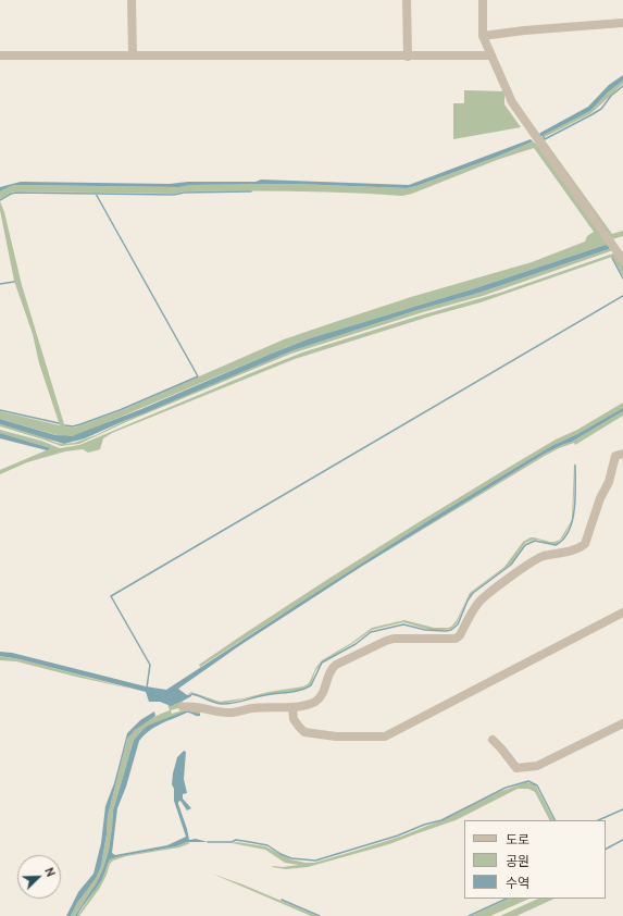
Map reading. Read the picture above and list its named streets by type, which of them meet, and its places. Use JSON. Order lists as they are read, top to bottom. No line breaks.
{"legend":["도로","공원","수역"],"north":"top right"}
